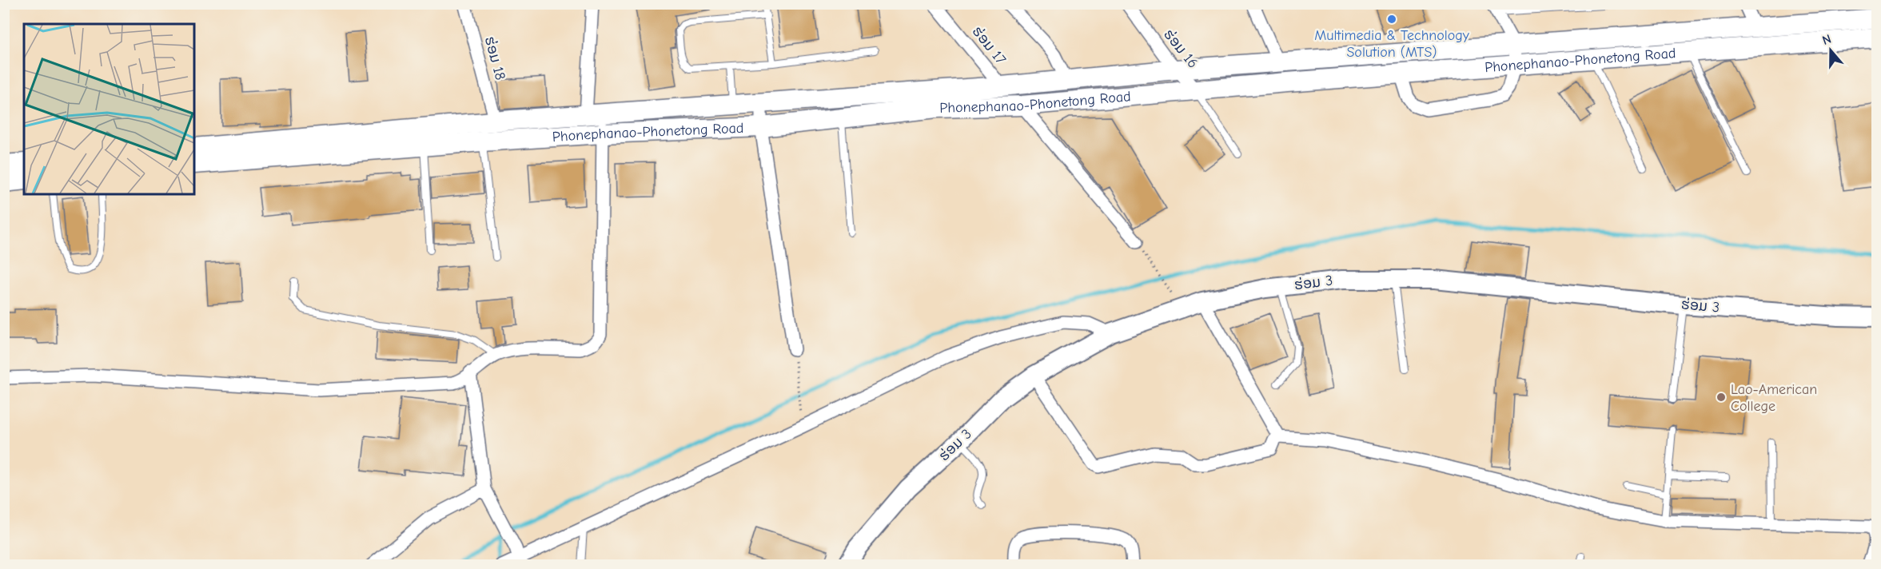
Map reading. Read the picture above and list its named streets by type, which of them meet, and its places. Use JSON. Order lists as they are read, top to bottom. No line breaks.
{"streets":{"main road":["Phonephanao-Phonetong Road"],"street":["ຮ່ອມ 17","ຮ່ອມ 16","ຮ່ອມ 18","ຮ່ອມ 3"]},"crossings":[["ຮ່ອມ 17","Phonephanao-Phonetong Road"],["ຮ່ອມ 16","Phonephanao-Phonetong Road"],["ຮ່ອມ 18","Phonephanao-Phonetong Road"]],"places":["Multimedia & Technology Solution (MTS)","Lao-American College"],"north":"top"}
